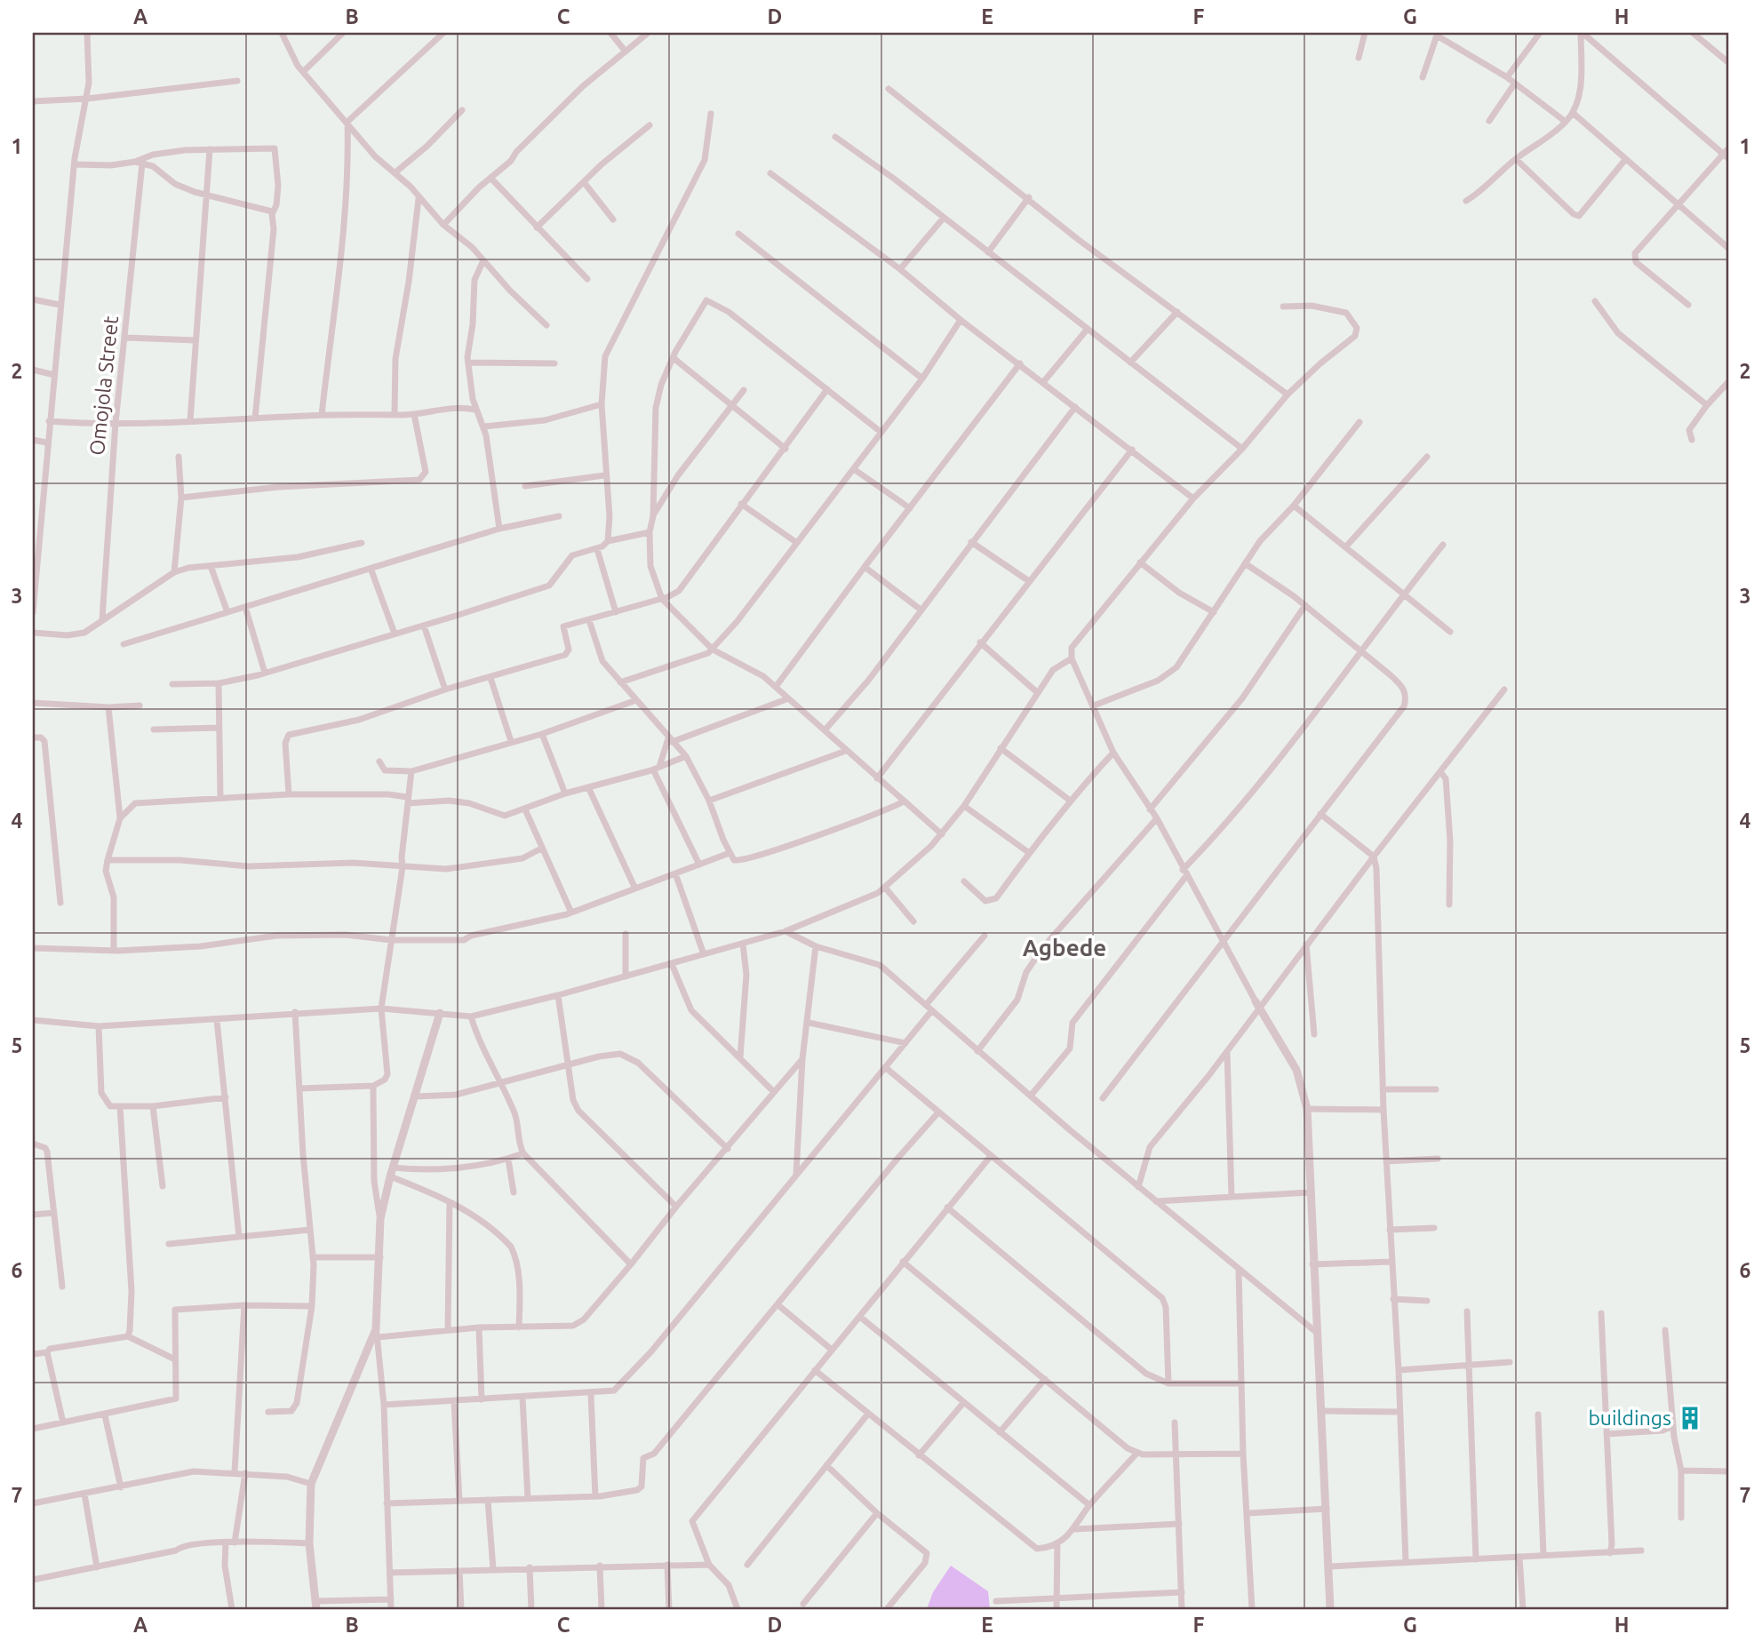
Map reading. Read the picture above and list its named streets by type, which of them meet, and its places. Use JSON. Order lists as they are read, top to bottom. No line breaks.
{"streets":{"street":["Omojola Street"]},"districts":["Agbede"],"places":{"building":["buildings"]},"grid":{"columns":["A","B","C","D","E","F","G","H"],"rows":["1","2","3","4","5","6","7"]}}
